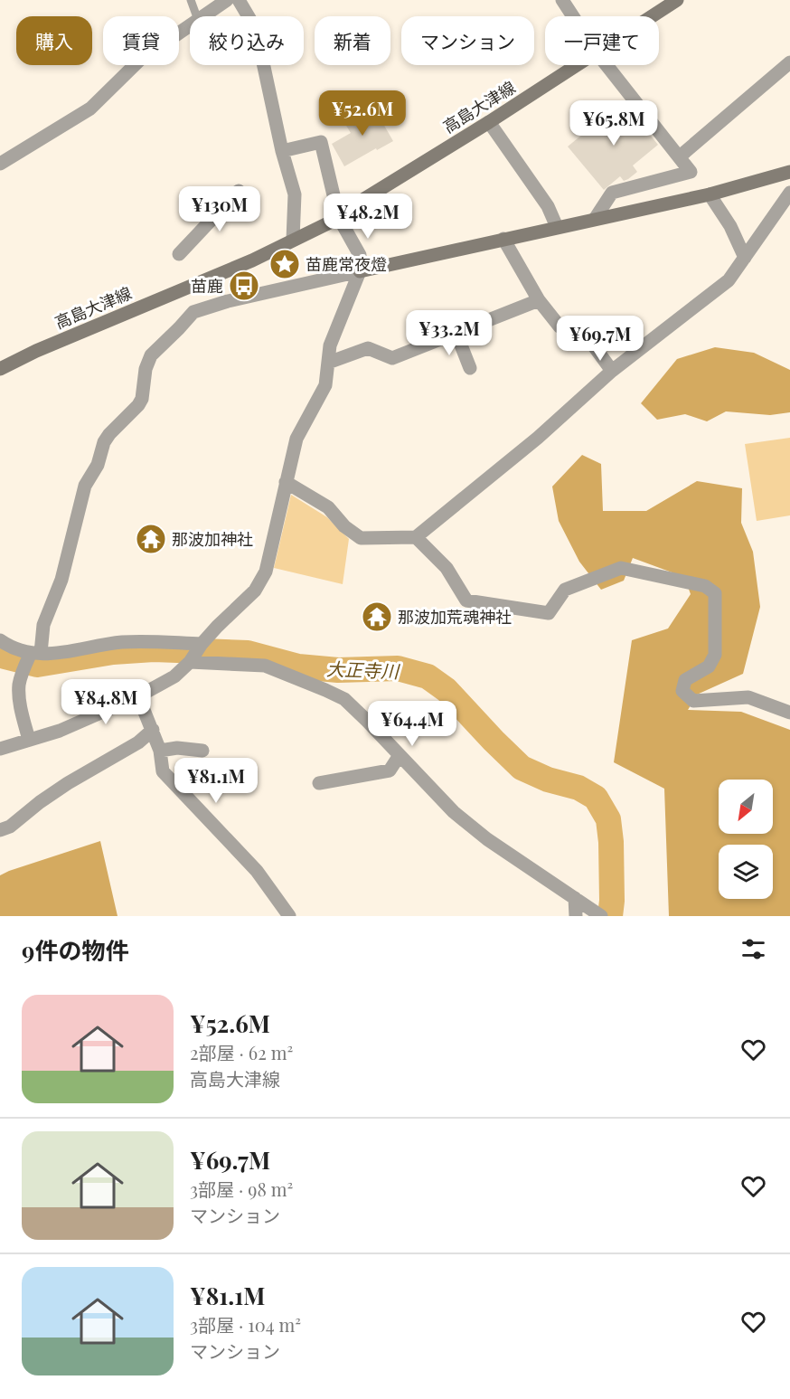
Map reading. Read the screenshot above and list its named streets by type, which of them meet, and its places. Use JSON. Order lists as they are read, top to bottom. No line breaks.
{"streets":{"main road":["高島大津線"]},"water":["大正寺川"],"places":{"place":["苗鹿常夜燈"],"bus stop":["苗鹿"],"temple":["那波加神社","那波加荒魂神社"]},"north":"bottom left","page":{"chip":["購入","賃貸","絞り込み","新着","マンション","一戸建て"],"price":["¥52.6M","¥65.8M","¥130M","¥48.2M","¥33.2M","¥69.7M","¥84.8M","¥64.4M","¥81.1M"],"heading":"9件の物件","list":[{"name":"¥52.6M","note":"2部屋 · 62 m² · 高島大津線"},{"name":"¥69.7M","note":"3部屋 · 98 m² · マンション"},{"name":"¥81.1M","note":"3部屋 · 104 m² · マンション"}]}}
